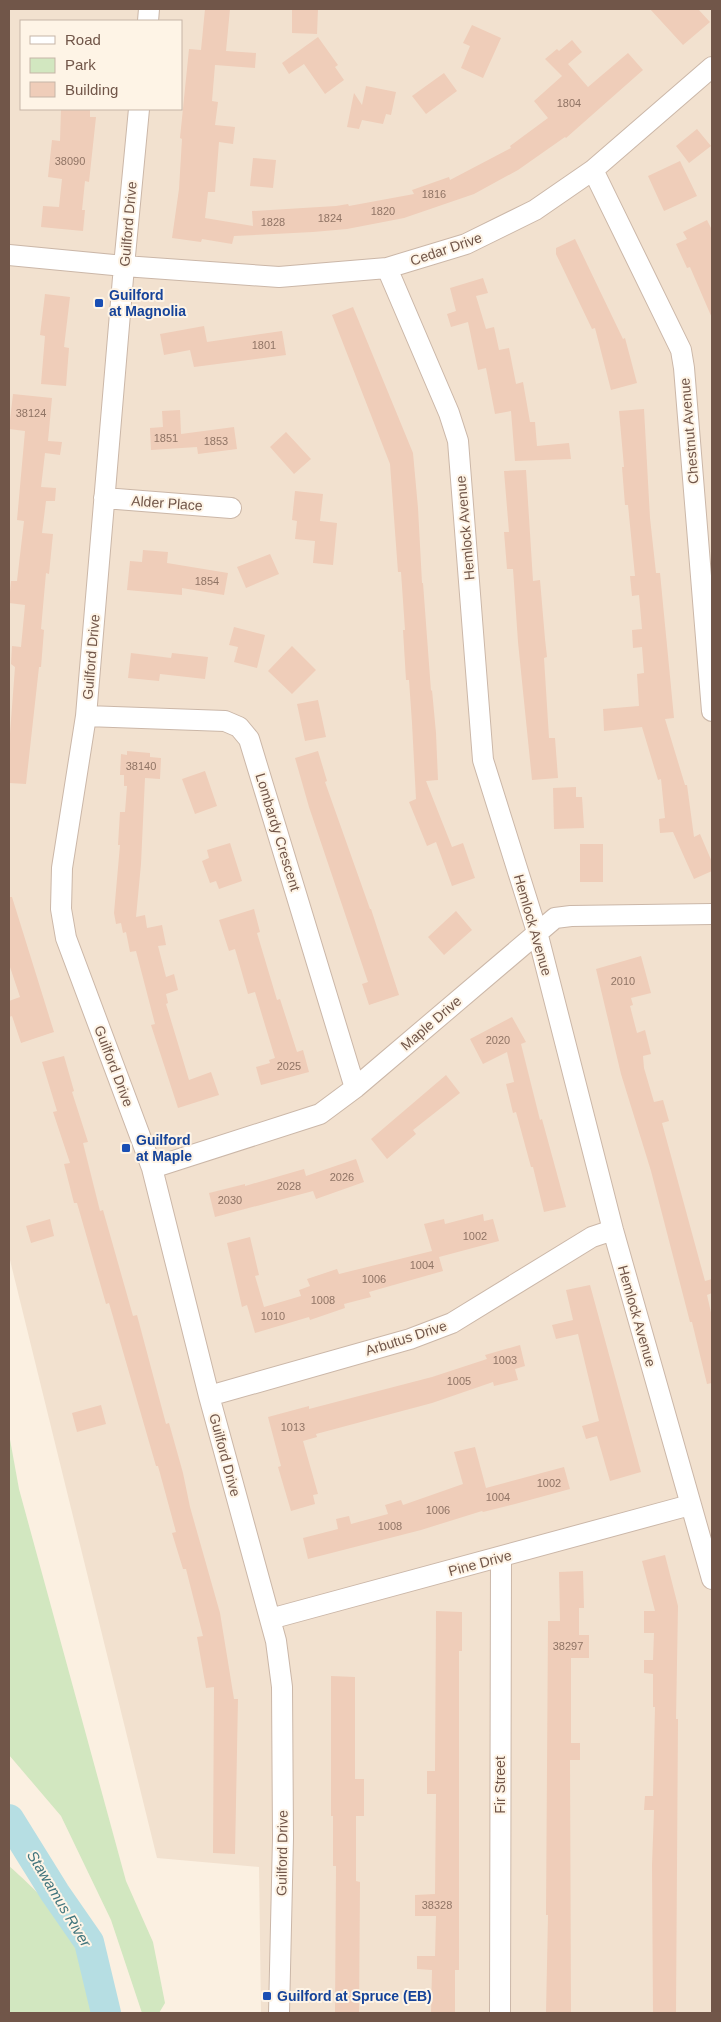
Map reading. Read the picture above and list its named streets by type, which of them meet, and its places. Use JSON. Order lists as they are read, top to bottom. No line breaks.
{"streets":{"street":["Guilford Drive","Cedar Drive","Chestnut Avenue","Alder Place","Hemlock Avenue","Lombardy Crescent","Maple Drive","Arbutus Drive","Pine Drive","Fir Street"]},"crossings":[["Guilford Drive","Cedar Drive"],["Guilford Drive","Alder Place"],["Guilford Drive","Lombardy Crescent"],["Guilford Drive","Maple Drive"],["Guilford Drive","Arbutus Drive"],["Guilford Drive","Pine Drive"],["Cedar Drive","Chestnut Avenue"],["Cedar Drive","Hemlock Avenue"],["Hemlock Avenue","Maple Drive"],["Hemlock Avenue","Arbutus Drive"],["Hemlock Avenue","Pine Drive"],["Lombardy Crescent","Maple Drive"],["Pine Drive","Fir Street"]],"water":["Stawamus River"],"places":{"transit":["Guilford at Magnolia","Guilford at Maple","Guilford at Spruce (EB)"]},"house_numbers":["1804","38090","1816","1820","1824","1828","1801","38124","1851","1853","1854","38140","2010","2020","2025","2026","2028","2030","1002","1004","1006","1008","1010","1003","1005","1013","1002","1004","1006","1008","38297","38328"],"legend":["Road","Park","Building"]}
